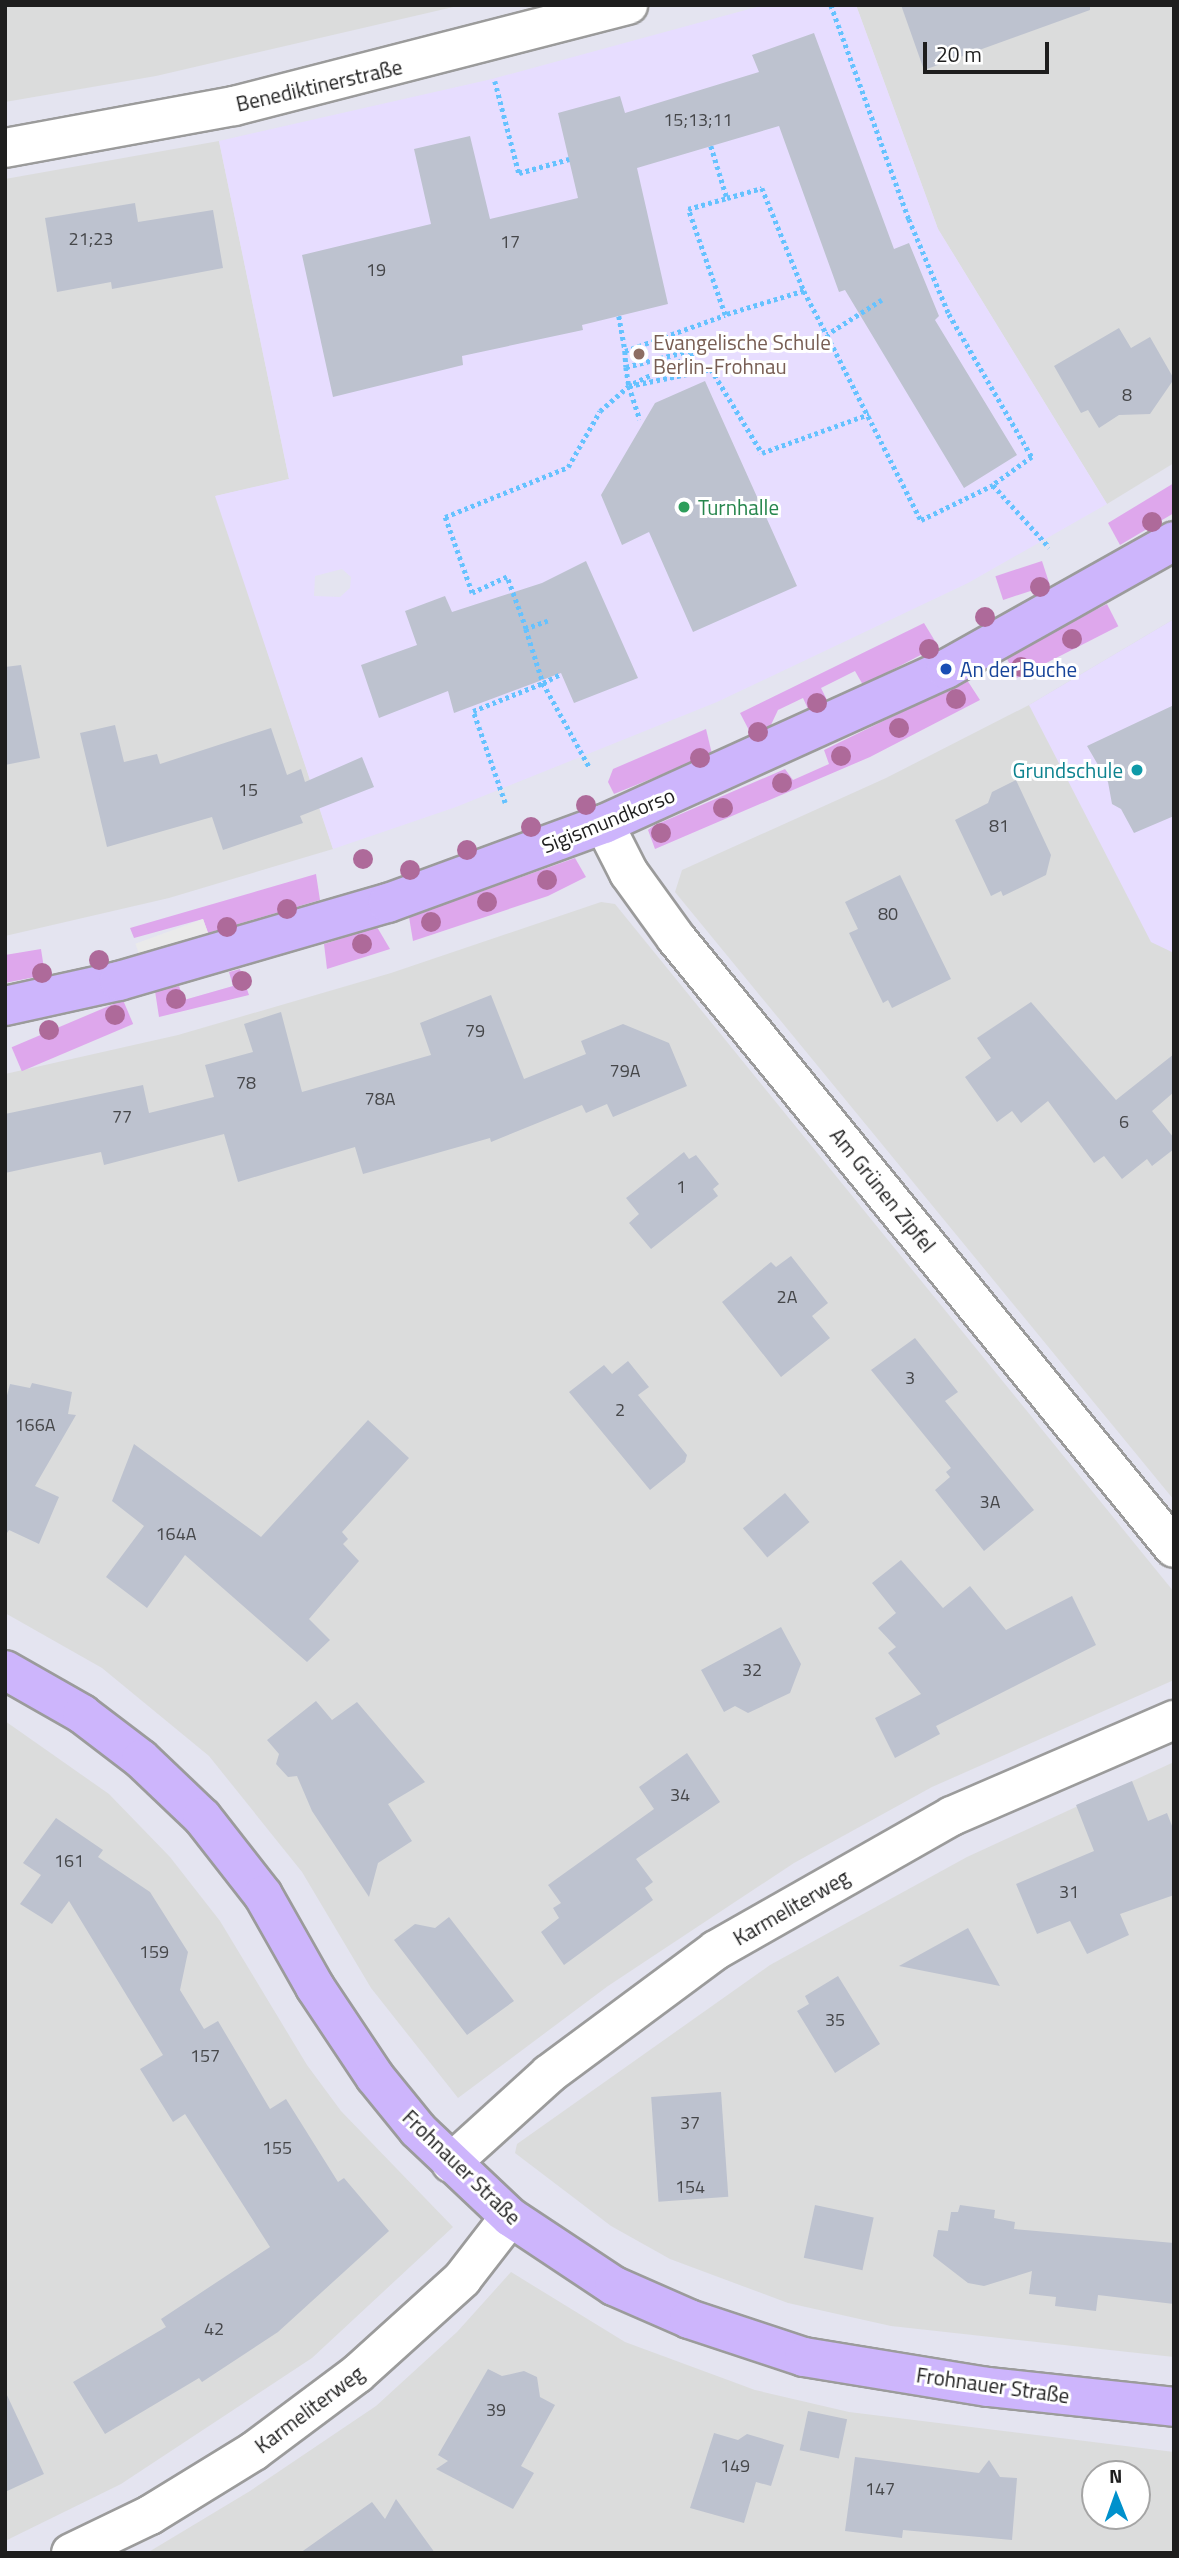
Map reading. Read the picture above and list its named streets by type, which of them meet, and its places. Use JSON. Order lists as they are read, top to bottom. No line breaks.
{"streets":{"street":["Benediktinerstraße","Sigismundkorso","Am Grünen Zipfel","Karmeliterweg","Frohnauer Straße"]},"crossings":[["Sigismundkorso","Am Grünen Zipfel"],["Karmeliterweg","Frohnauer Straße"]],"places":["Evangelische Schule Berlin-Frohnau","Turnhalle","An der Buche","Grundschule"],"house_numbers":["15;13;11","21;23","17","19","8","15","81","80","79","79A","78","78A","77","6","1","2A","3","2","166A","3A","164A","32","34","161","31","159","35","157","37","155","154","42","39","149","147"],"scale_bar":"20 m","north":"top"}
